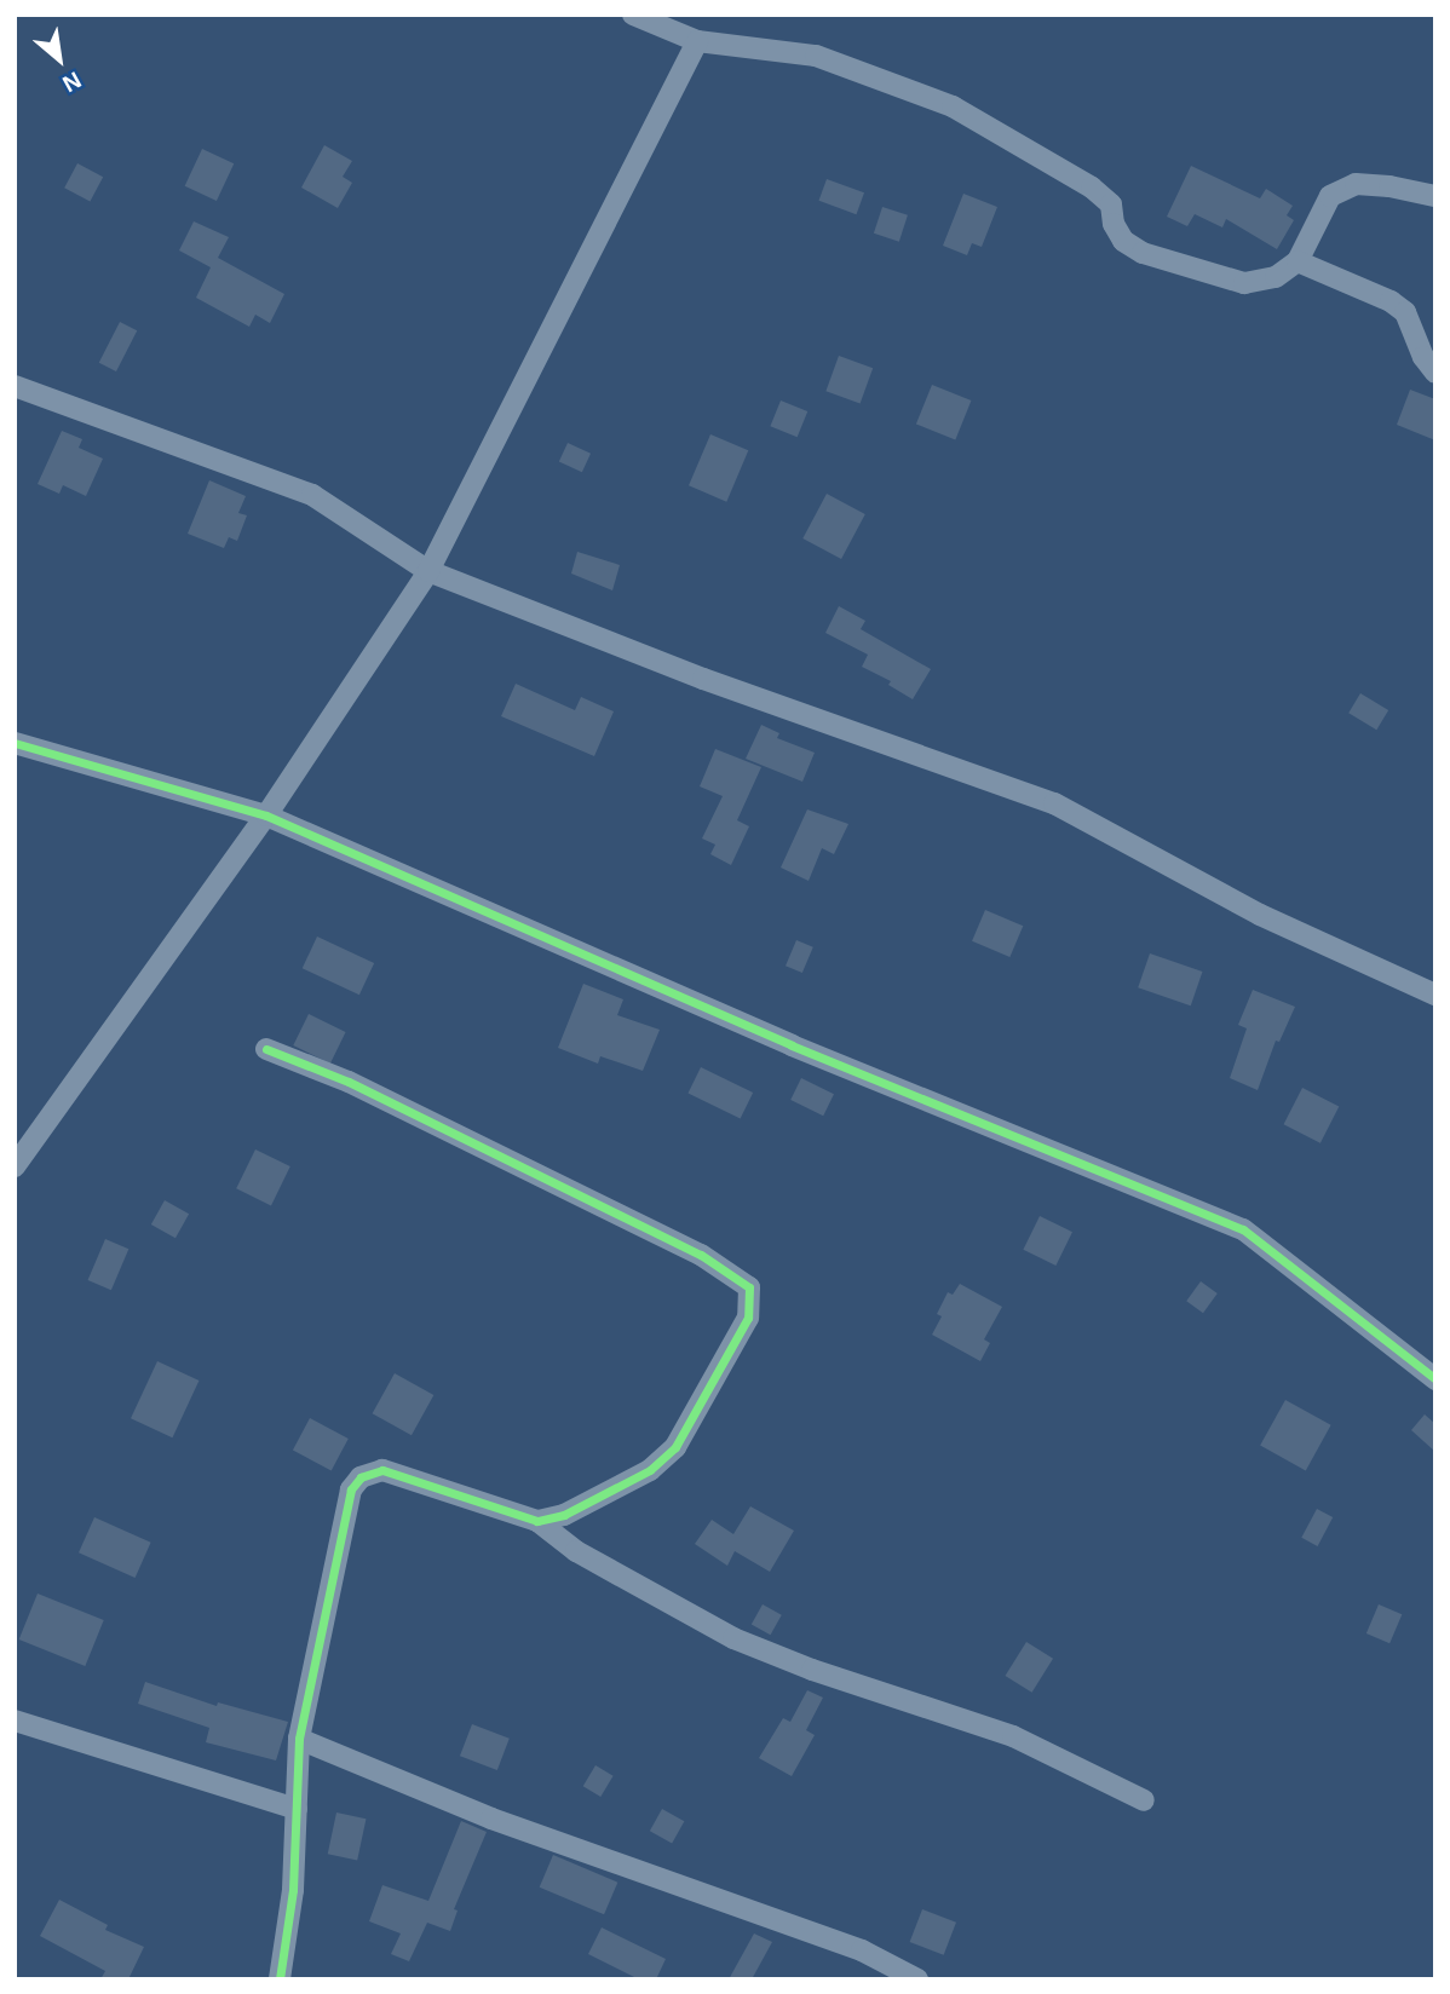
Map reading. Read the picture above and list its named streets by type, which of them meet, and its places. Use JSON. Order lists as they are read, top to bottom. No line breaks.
{"north":"bottom right"}
